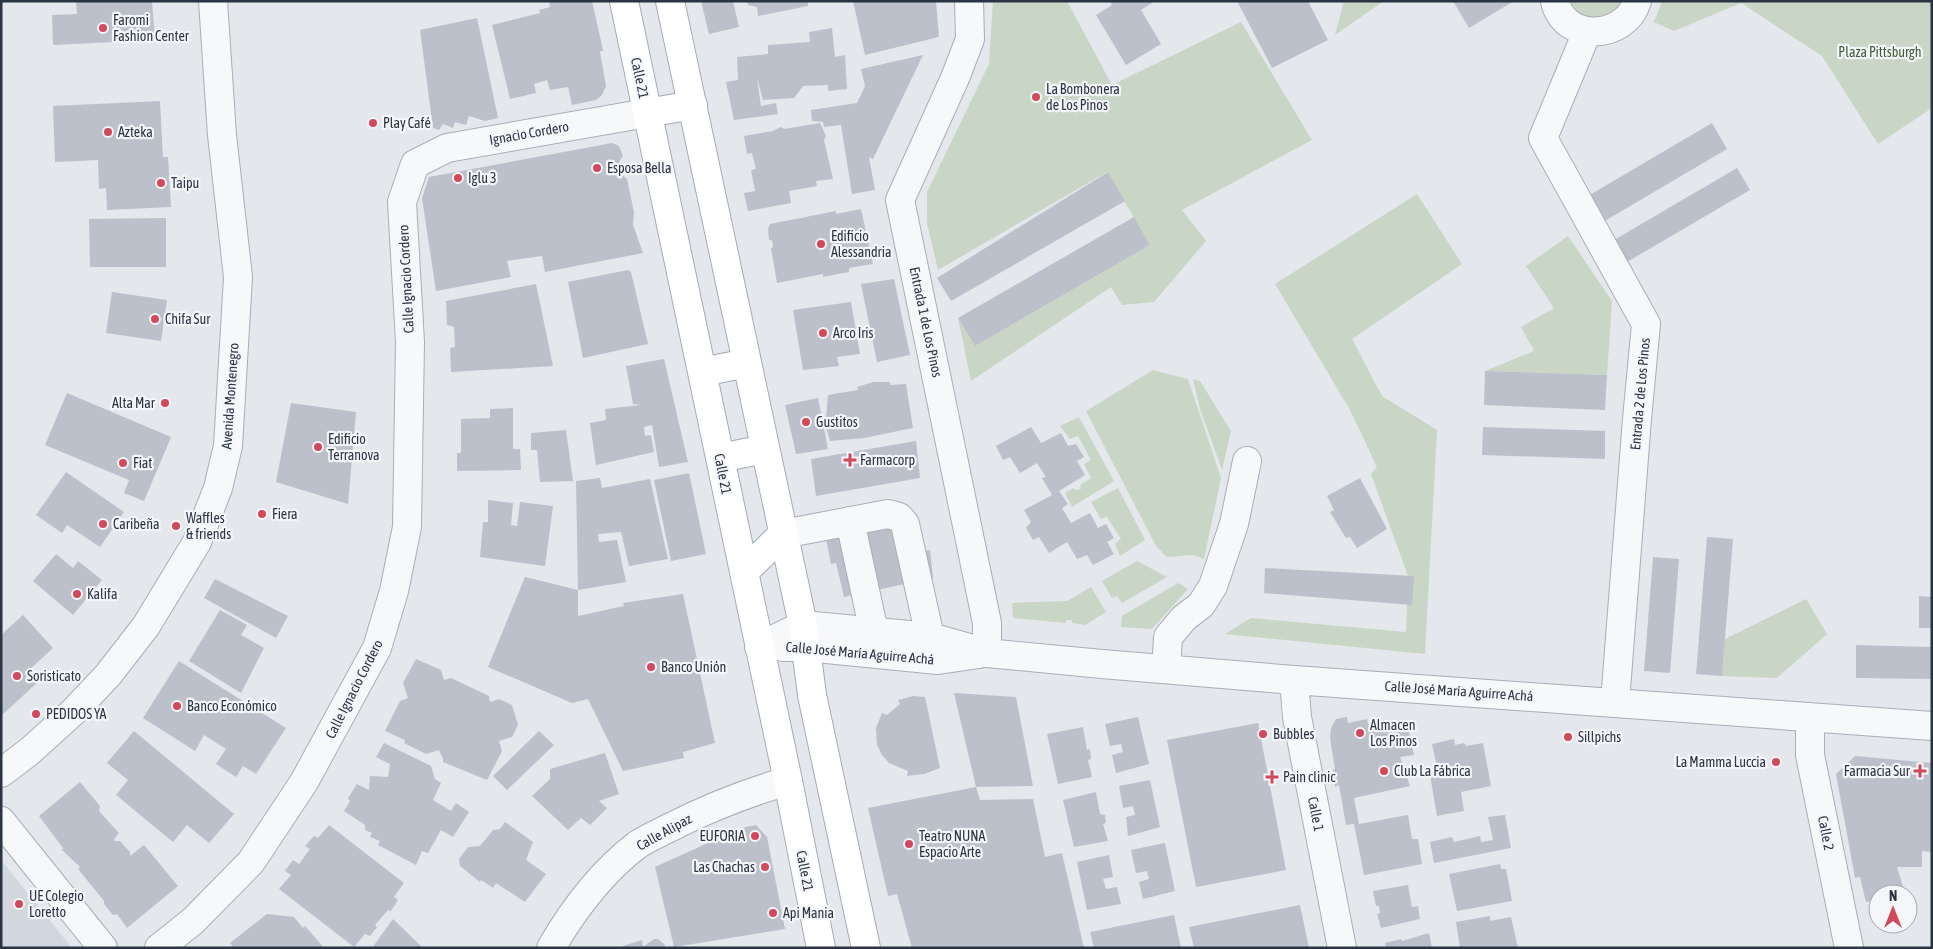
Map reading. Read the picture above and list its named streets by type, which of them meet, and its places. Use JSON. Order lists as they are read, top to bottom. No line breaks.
{"streets":{"main road":["Calle 21"],"street":["Ignacio Cordero","Calle Ignacio Cordero","Entrada 1 de Los Pinos","Entrada 2 de Los Pinos","Avenida Montenegro","Calle José María Aguirre Achá","Calle 1","Calle Alipaz","Calle 2"]},"crossings":[["Calle 21","Ignacio Cordero"],["Calle 21","Calle José María Aguirre Achá"],["Calle 21","Calle Alipaz"],["Ignacio Cordero","Calle Ignacio Cordero"],["Entrada 1 de Los Pinos","Calle José María Aguirre Achá"],["Entrada 2 de Los Pinos","Calle José María Aguirre Achá"],["Calle José María Aguirre Achá","Calle 1"],["Calle José María Aguirre Achá","Calle 2"]],"parks":["Plaza Pittsburgh"],"places":{"other":["Faromi Fashion Center","La Bombonera de Los Pinos","Play Café","Azteka","Esposa Bella","Iglu 3","Taipu","Edificio Alessandria","Chifa Sur","Arco Iris","Alta Mar","Gustitos","Edificio Terranova","Fiat","Fiera","Caribeña","Waffles & friends","Kalifa","Banco Unión","Soristicato","Banco Económico","PEDIDOS YA","Almacen Los Pinos","Bubbles","Sillpichs","La Mamma Luccia","Club La Fábrica","EUFORIA","Teatro NUNA Espacio Arte","Las Chachas","UE Colegio Loretto","Api Mania"],"health":["Farmacorp","Farmacia Sur","Pain clinic"]},"north":"top"}
